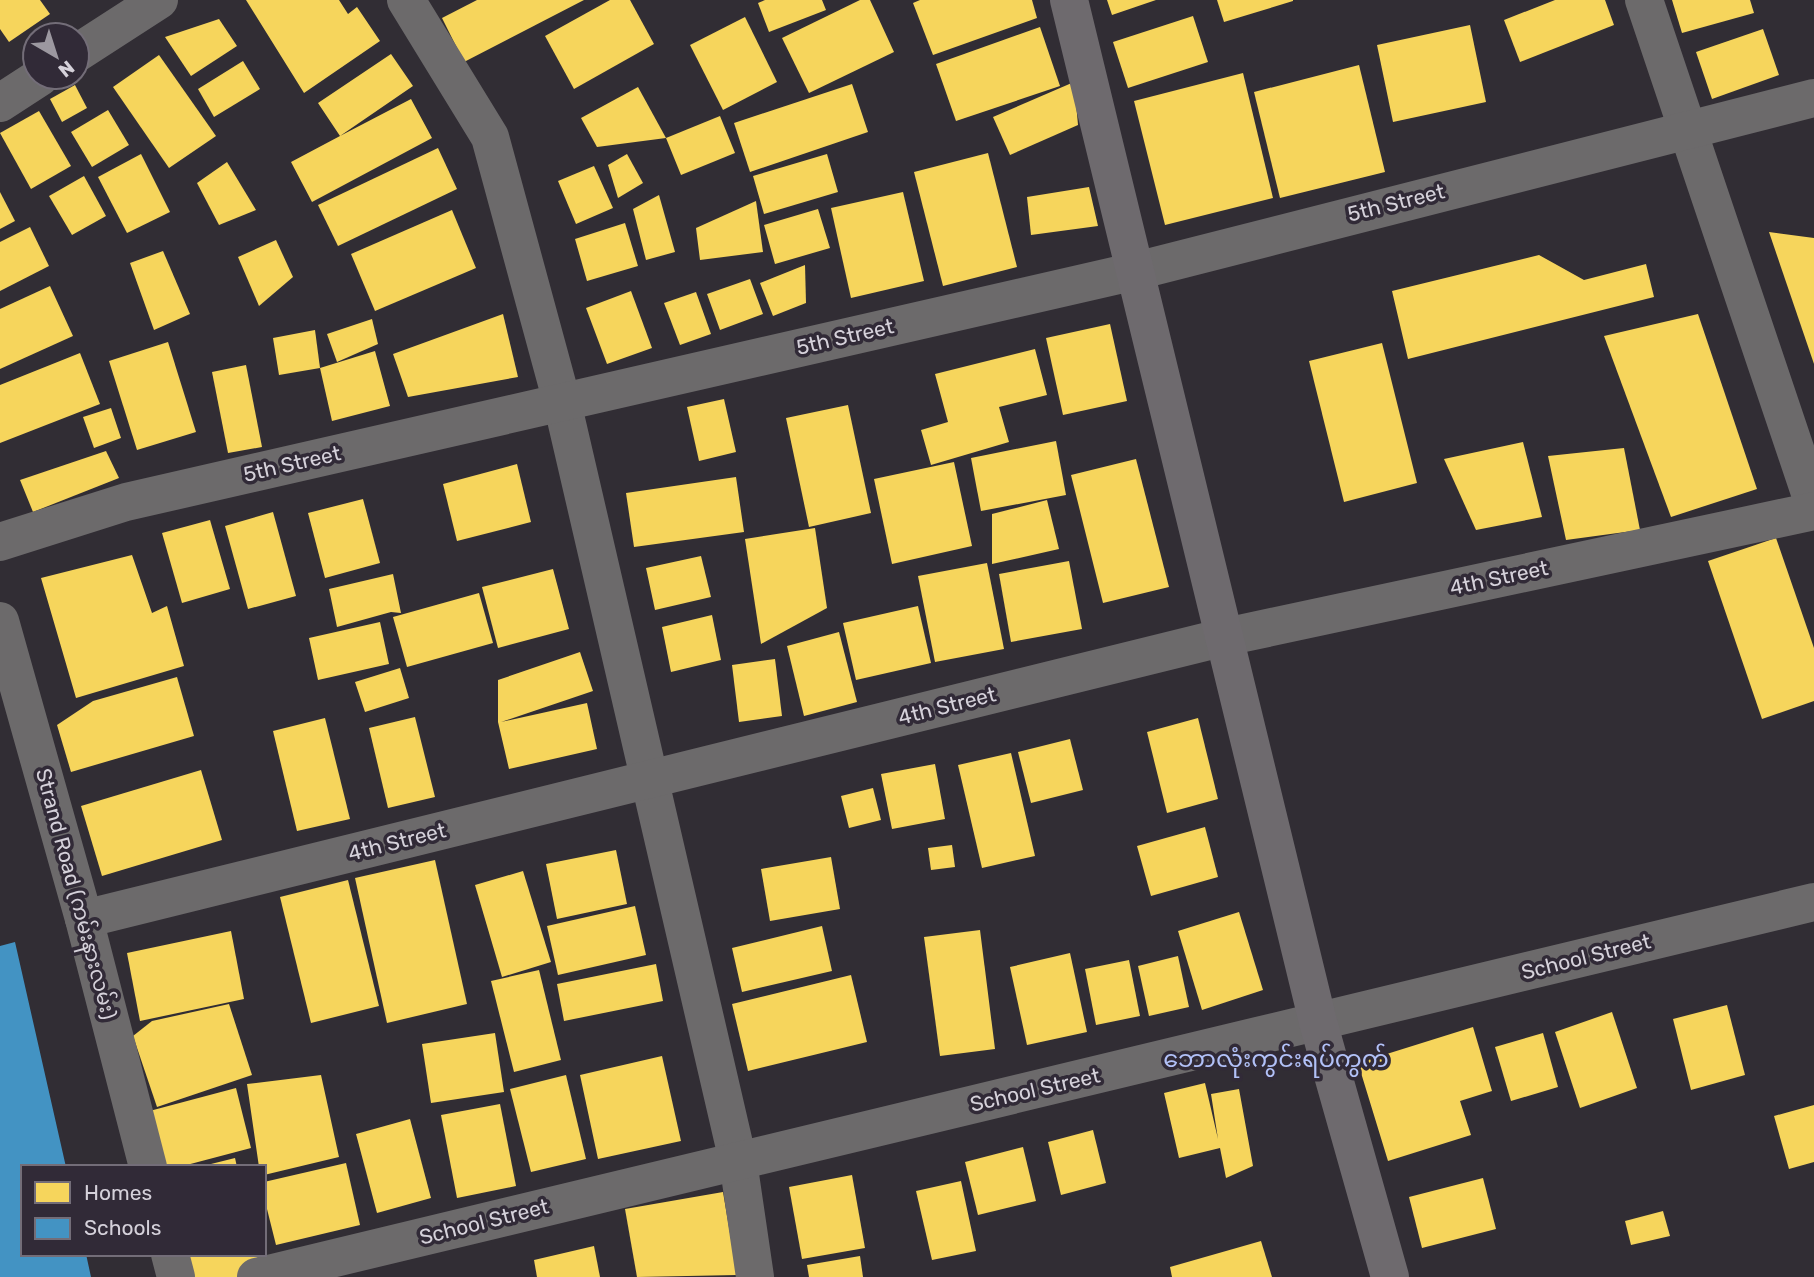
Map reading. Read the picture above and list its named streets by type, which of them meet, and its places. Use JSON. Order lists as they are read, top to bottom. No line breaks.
{"streets":{"street":["5th Street","4th Street","Strand Road (ကမ်းနားလမ်း)","School Street"]},"crossings":[["4th Street","Strand Road (ကမ်းနားလမ်း)"]],"districts":["ဘောလုံးကွင်းရပ်ကွက်"],"legend":["Homes","Schools"],"north":"bottom right"}
